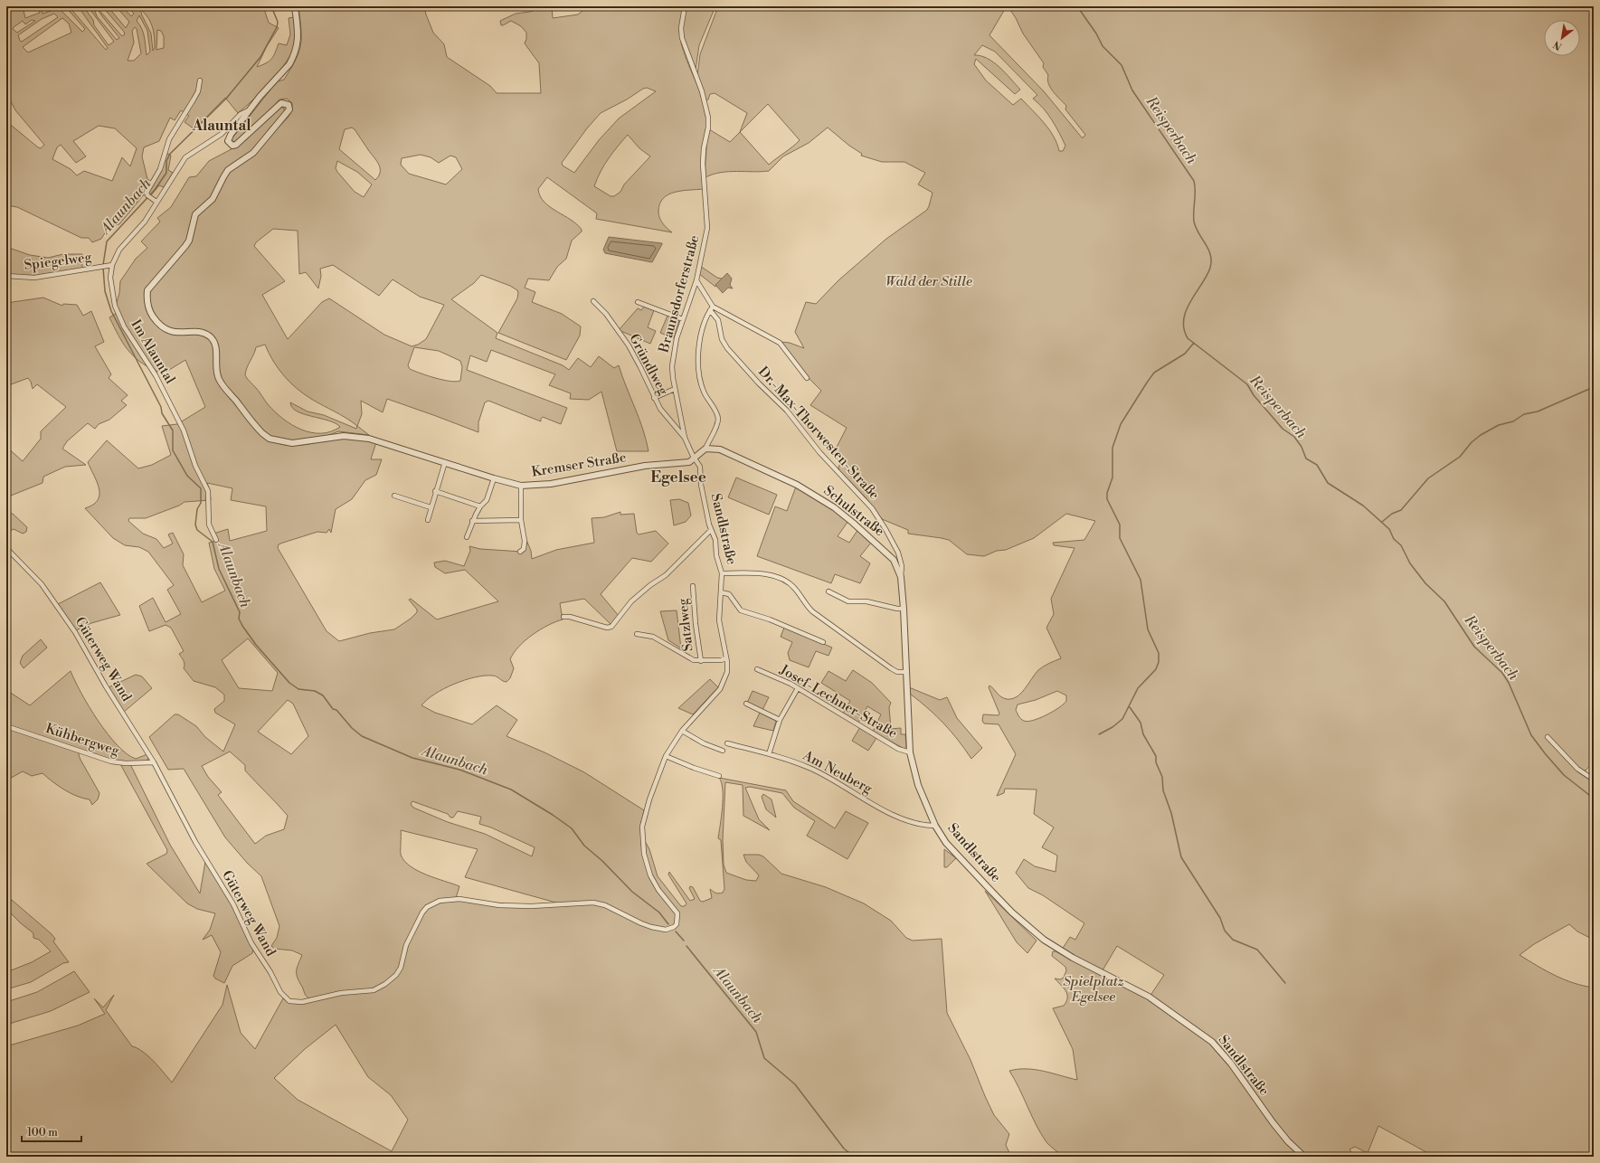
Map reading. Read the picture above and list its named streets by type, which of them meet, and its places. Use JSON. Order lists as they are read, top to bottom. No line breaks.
{"streets":{"street":["Spiegelweg","Braunsdorferstraße","Im Alauntal","Gründlweg","Dr.-Max-Thorwesten-Straße","Kremser Straße","Schulstraße","Sandlstraße","Satzlweg","Güterweg Wand","Josef-Lechner-Straße","Kühbergweg","Am Neuberg"]},"crossings":[["Spiegelweg","Im Alauntal"],["Braunsdorferstraße","Gründlweg"],["Braunsdorferstraße","Dr.-Max-Thorwesten-Straße"],["Braunsdorferstraße","Kremser Straße"],["Braunsdorferstraße","Sandlstraße"],["Im Alauntal","Kremser Straße"],["Dr.-Max-Thorwesten-Straße","Schulstraße"],["Kremser Straße","Sandlstraße"],["Schulstraße","Sandlstraße"],["Sandlstraße","Josef-Lechner-Straße"],["Sandlstraße","Am Neuberg"],["Güterweg Wand","Kühbergweg"]],"districts":["Alauntal","Egelsee"],"water":["Reisperbach","Alaunbach"],"parks":["Wald der Stille","Spielplatz Egelsee"],"scale_bar":"100 m","north":"bottom left"}
